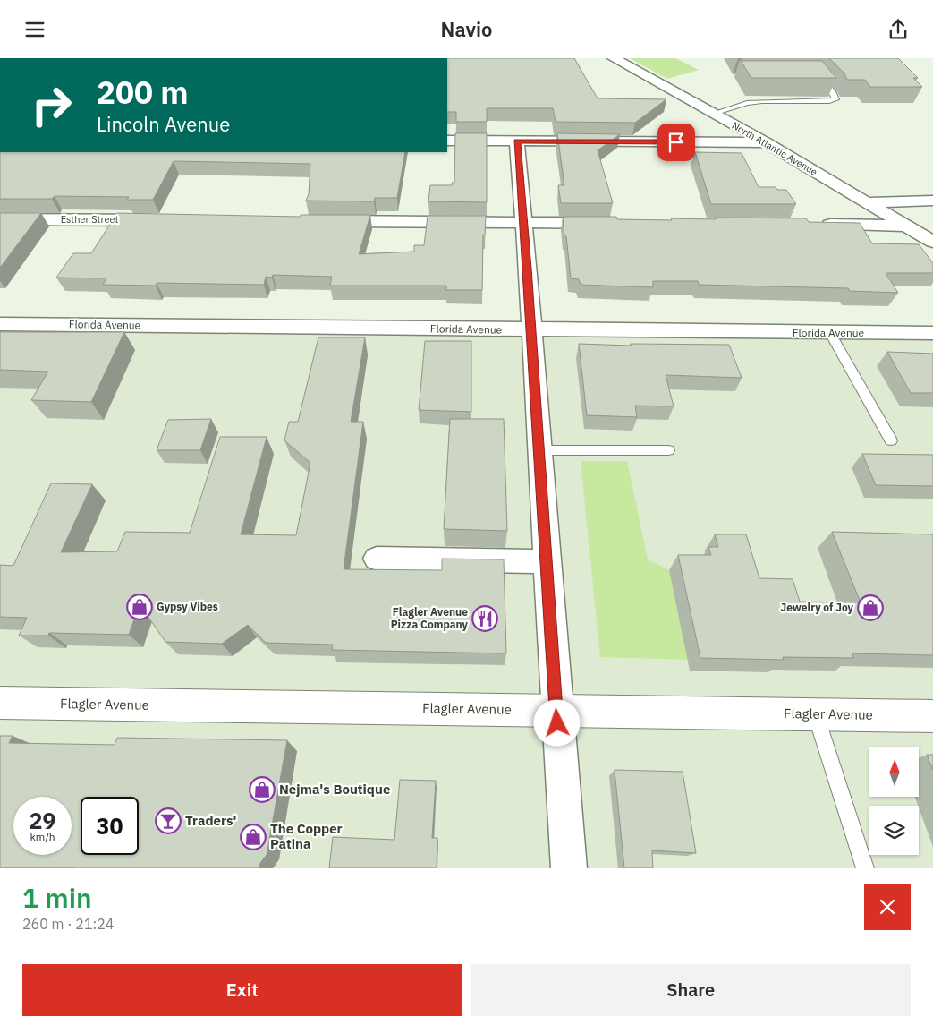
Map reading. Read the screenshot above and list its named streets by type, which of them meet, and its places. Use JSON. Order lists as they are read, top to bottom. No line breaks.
{"streets":{"street":["North Atlantic Avenue","Esther Street","Florida Avenue","Flagler Avenue"]},"places":{"shop":["Gypsy Vibes","Jewelry of Joy","Nejma's Boutique","The Copper Patina"],"restaurant":["Flagler Avenue Pizza Company"],"bar":["Traders'"]},"north":"top","page":{"header":"Navio","turn":["200 m","Lincoln Avenue"],"speed":"29 km/h","limit":"30","heading":["1 min","260 m · 21:24"],"buttons":["Exit","Share"]}}
